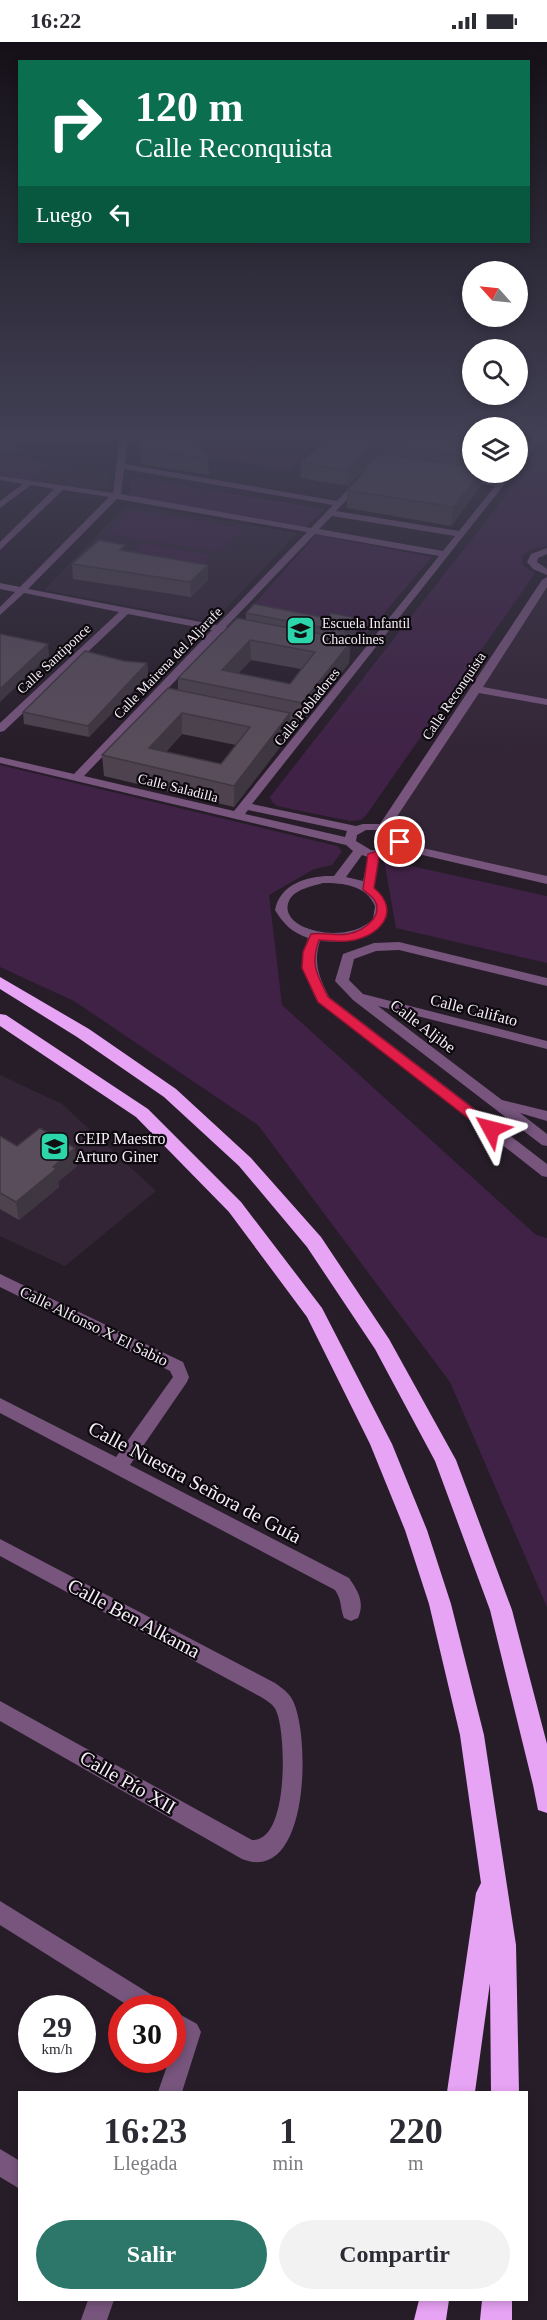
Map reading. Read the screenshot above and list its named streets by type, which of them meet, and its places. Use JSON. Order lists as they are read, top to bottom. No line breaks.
{"streets":{"street":["Calle Santiponce","Calle Mairena del Aljarafe","Calle Reconquista","Calle Pobladores","Calle Saladilla","Calle Califato","Calle Aljibe","Calle Alfonso X El Sabio","Calle Nuestra Señora de Guía","Calle Ben Alkama","Calle Pío XII"]},"crossings":[["Calle Mairena del Aljarafe","Calle Saladilla"],["Calle Pobladores","Calle Saladilla"],["Calle Califato","Calle Aljibe"],["Calle Alfonso X El Sabio","Calle Nuestra Señora de Guía"],["Calle Ben Alkama","Calle Pío XII"]],"places":{"school or university":["Escuela Infantil Chacolines","CEIP Maestro Arturo Giner"]},"north":"top left","page":{"status":"16:22","turn":["120 m","Calle Reconquista"],"then":"Luego","speed":"29 km/h","limit":"30","eta":["16:23","Llegada","1","min","220","m"],"buttons":["Salir","Compartir"]}}
